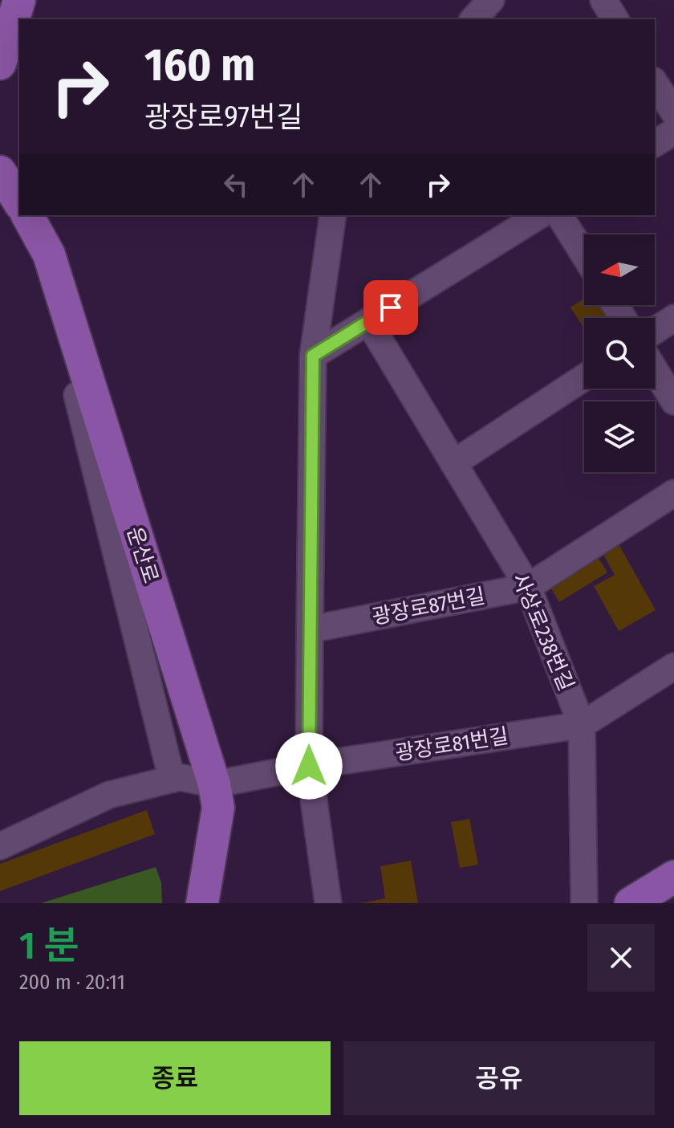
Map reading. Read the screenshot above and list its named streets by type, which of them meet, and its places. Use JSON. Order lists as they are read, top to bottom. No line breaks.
{"streets":{"main road":["운산로"],"street":["광장로87번길","사상로238번길","광장로81번길"]},"crossings":[["운산로","광장로81번길"],["광장로87번길","사상로238번길"],["사상로238번길","광장로81번길"]],"north":"left","page":{"turn":["160 m","광장로97번길"],"heading":["1 분","200 m · 20:11"],"buttons":["종료","공유"]}}
